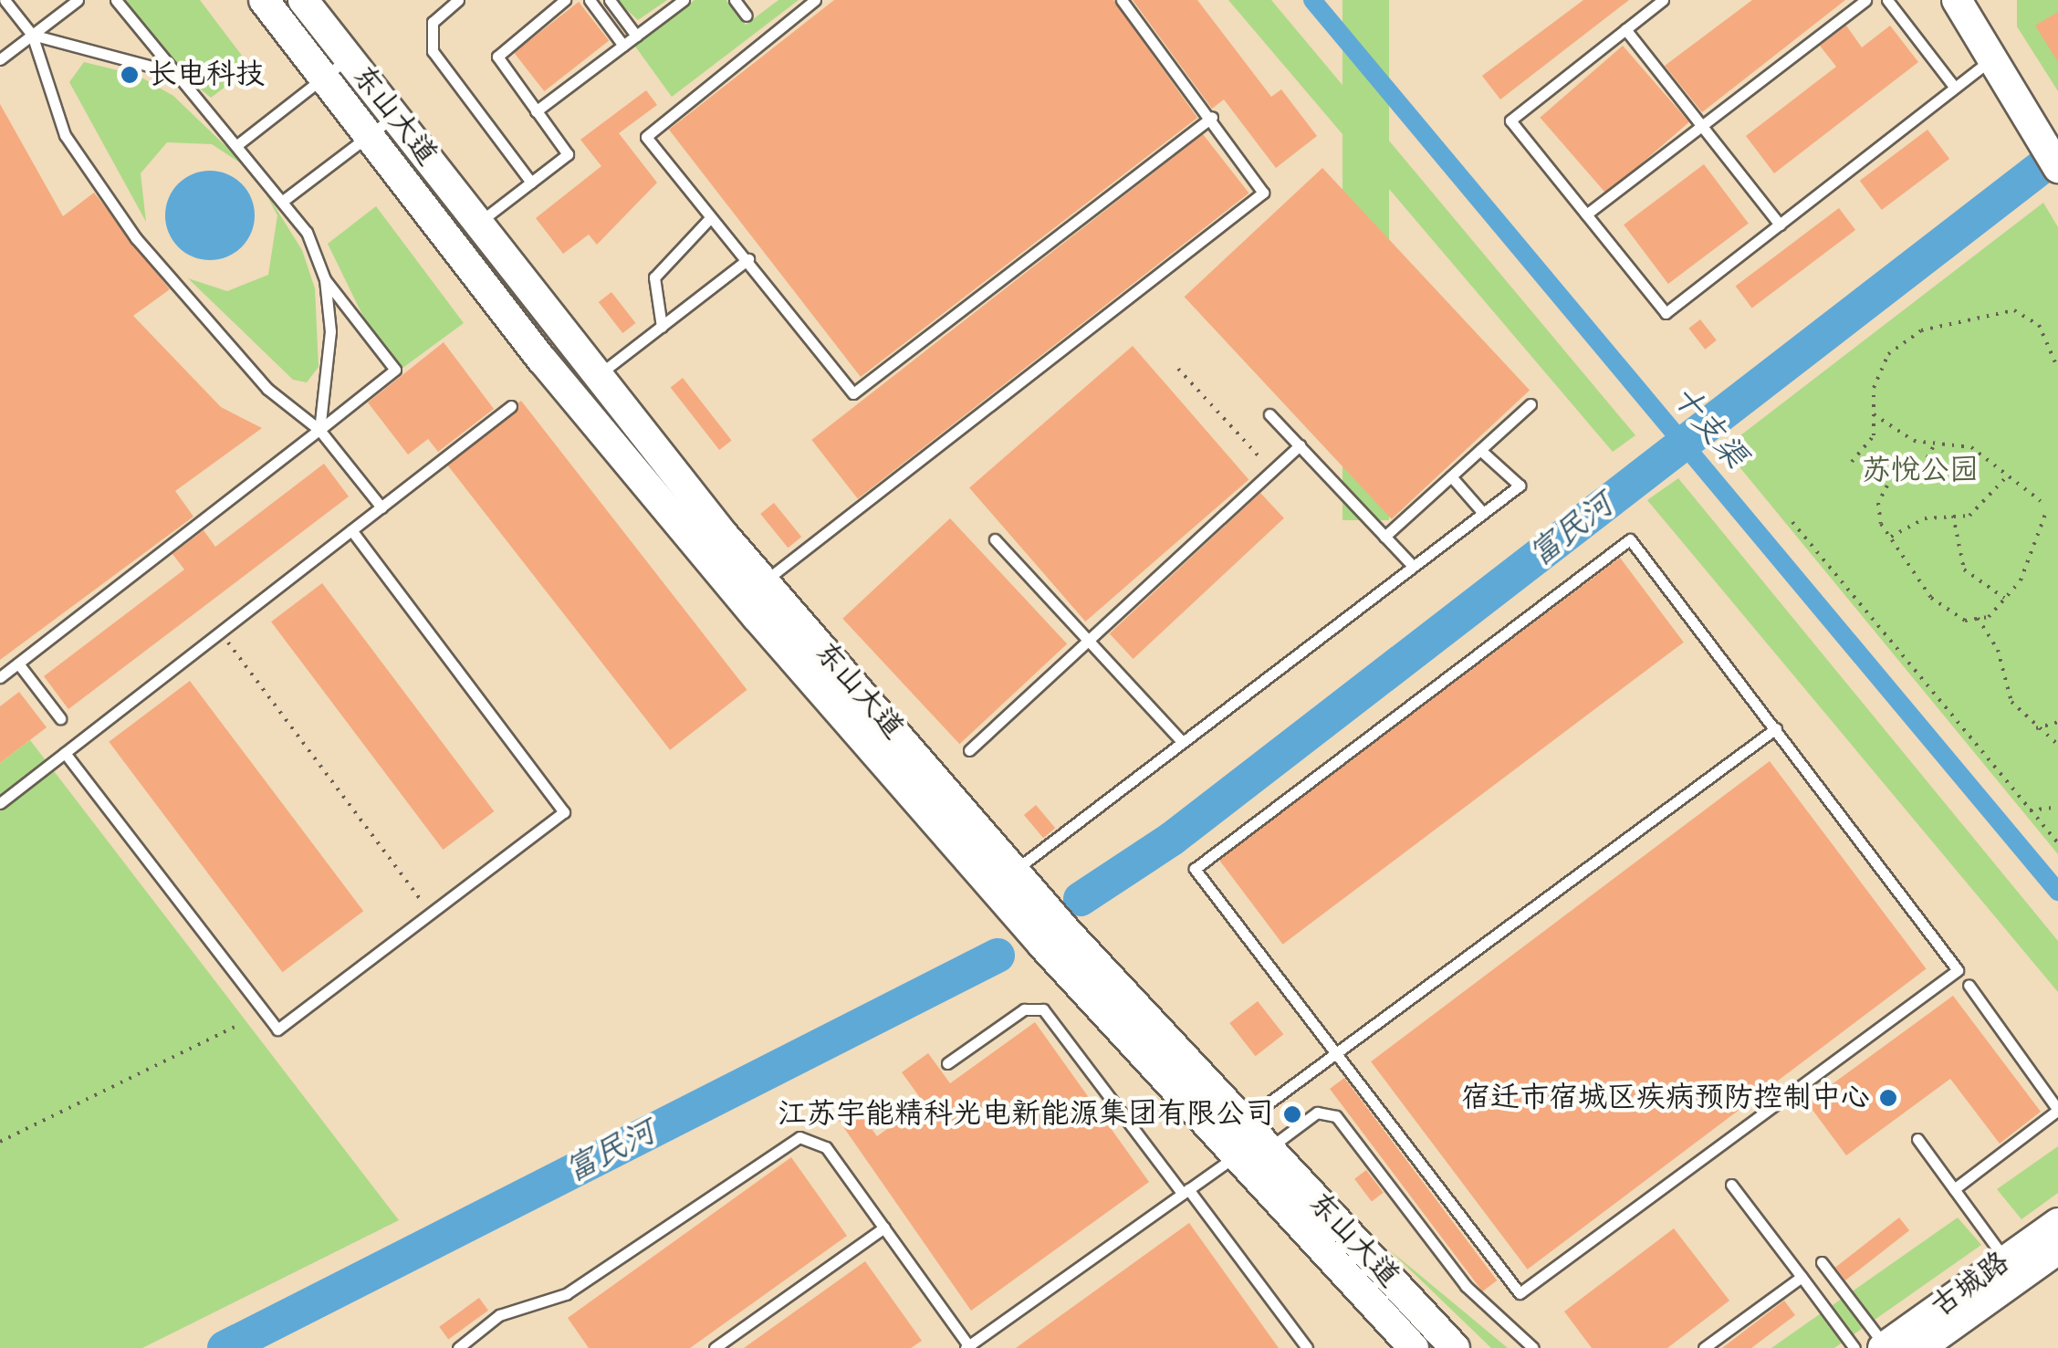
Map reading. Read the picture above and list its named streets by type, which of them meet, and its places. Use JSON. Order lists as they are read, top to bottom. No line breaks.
{"streets":{"main road":["东山大道","古城路"]},"water":["十支渠","富民河"],"parks":["苏悦公园"],"places":["长电科技","宿迁市宿城区疾病预防控制中心","江苏宇能精科光电新能源集团有限公司"]}
